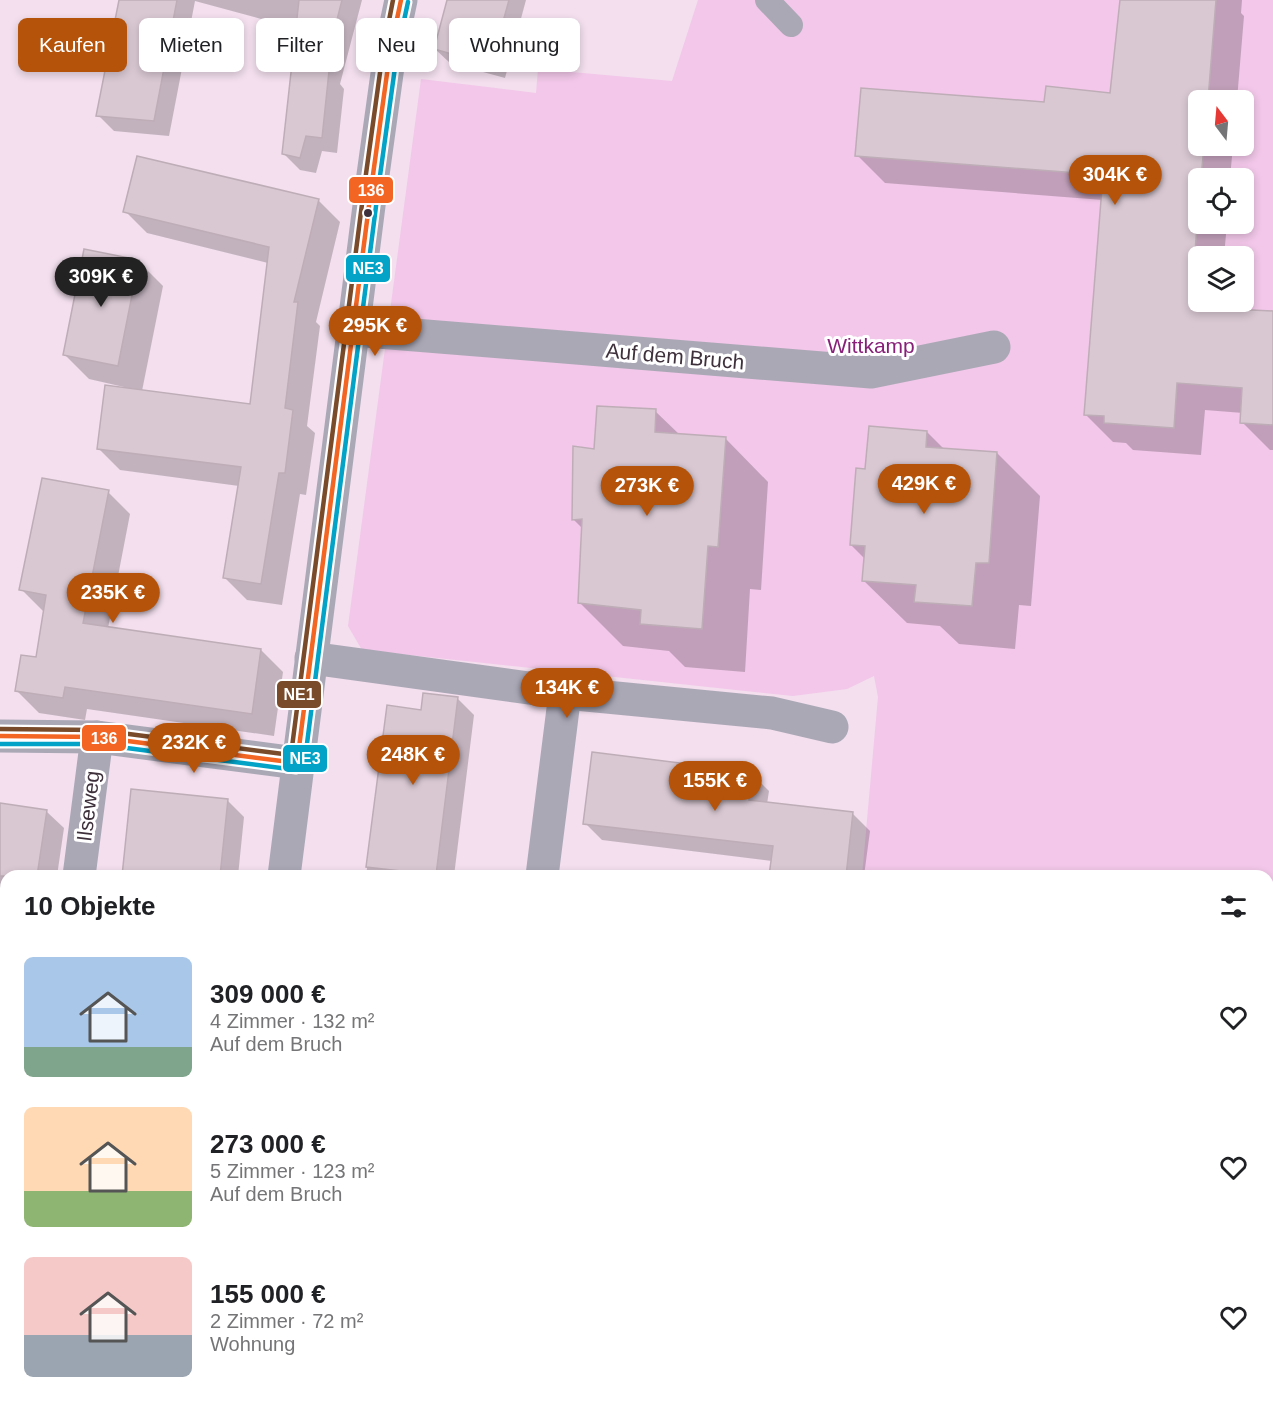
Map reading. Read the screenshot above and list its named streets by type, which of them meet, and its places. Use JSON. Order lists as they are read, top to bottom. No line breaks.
{"streets":{"street":["Auf dem Bruch","Ilseweg"]},"parks":["Wittkamp"],"lines":["transit line 136","transit line NE1","transit line NE3"],"north":"top","page":{"chip":["Kaufen","Mieten","Filter","Neu","Wohnung"],"price":["304K €","309K €","295K €","429K €","273K €","235K €","134K €","232K €","248K €","155K €"],"heading":"10 Objekte","list":[{"name":"309 000 €","note":"4 Zimmer · 132 m² · Auf dem Bruch"},{"name":"273 000 €","note":"5 Zimmer · 123 m² · Auf dem Bruch"},{"name":"155 000 €","note":"2 Zimmer · 72 m² · Wohnung"}]}}
